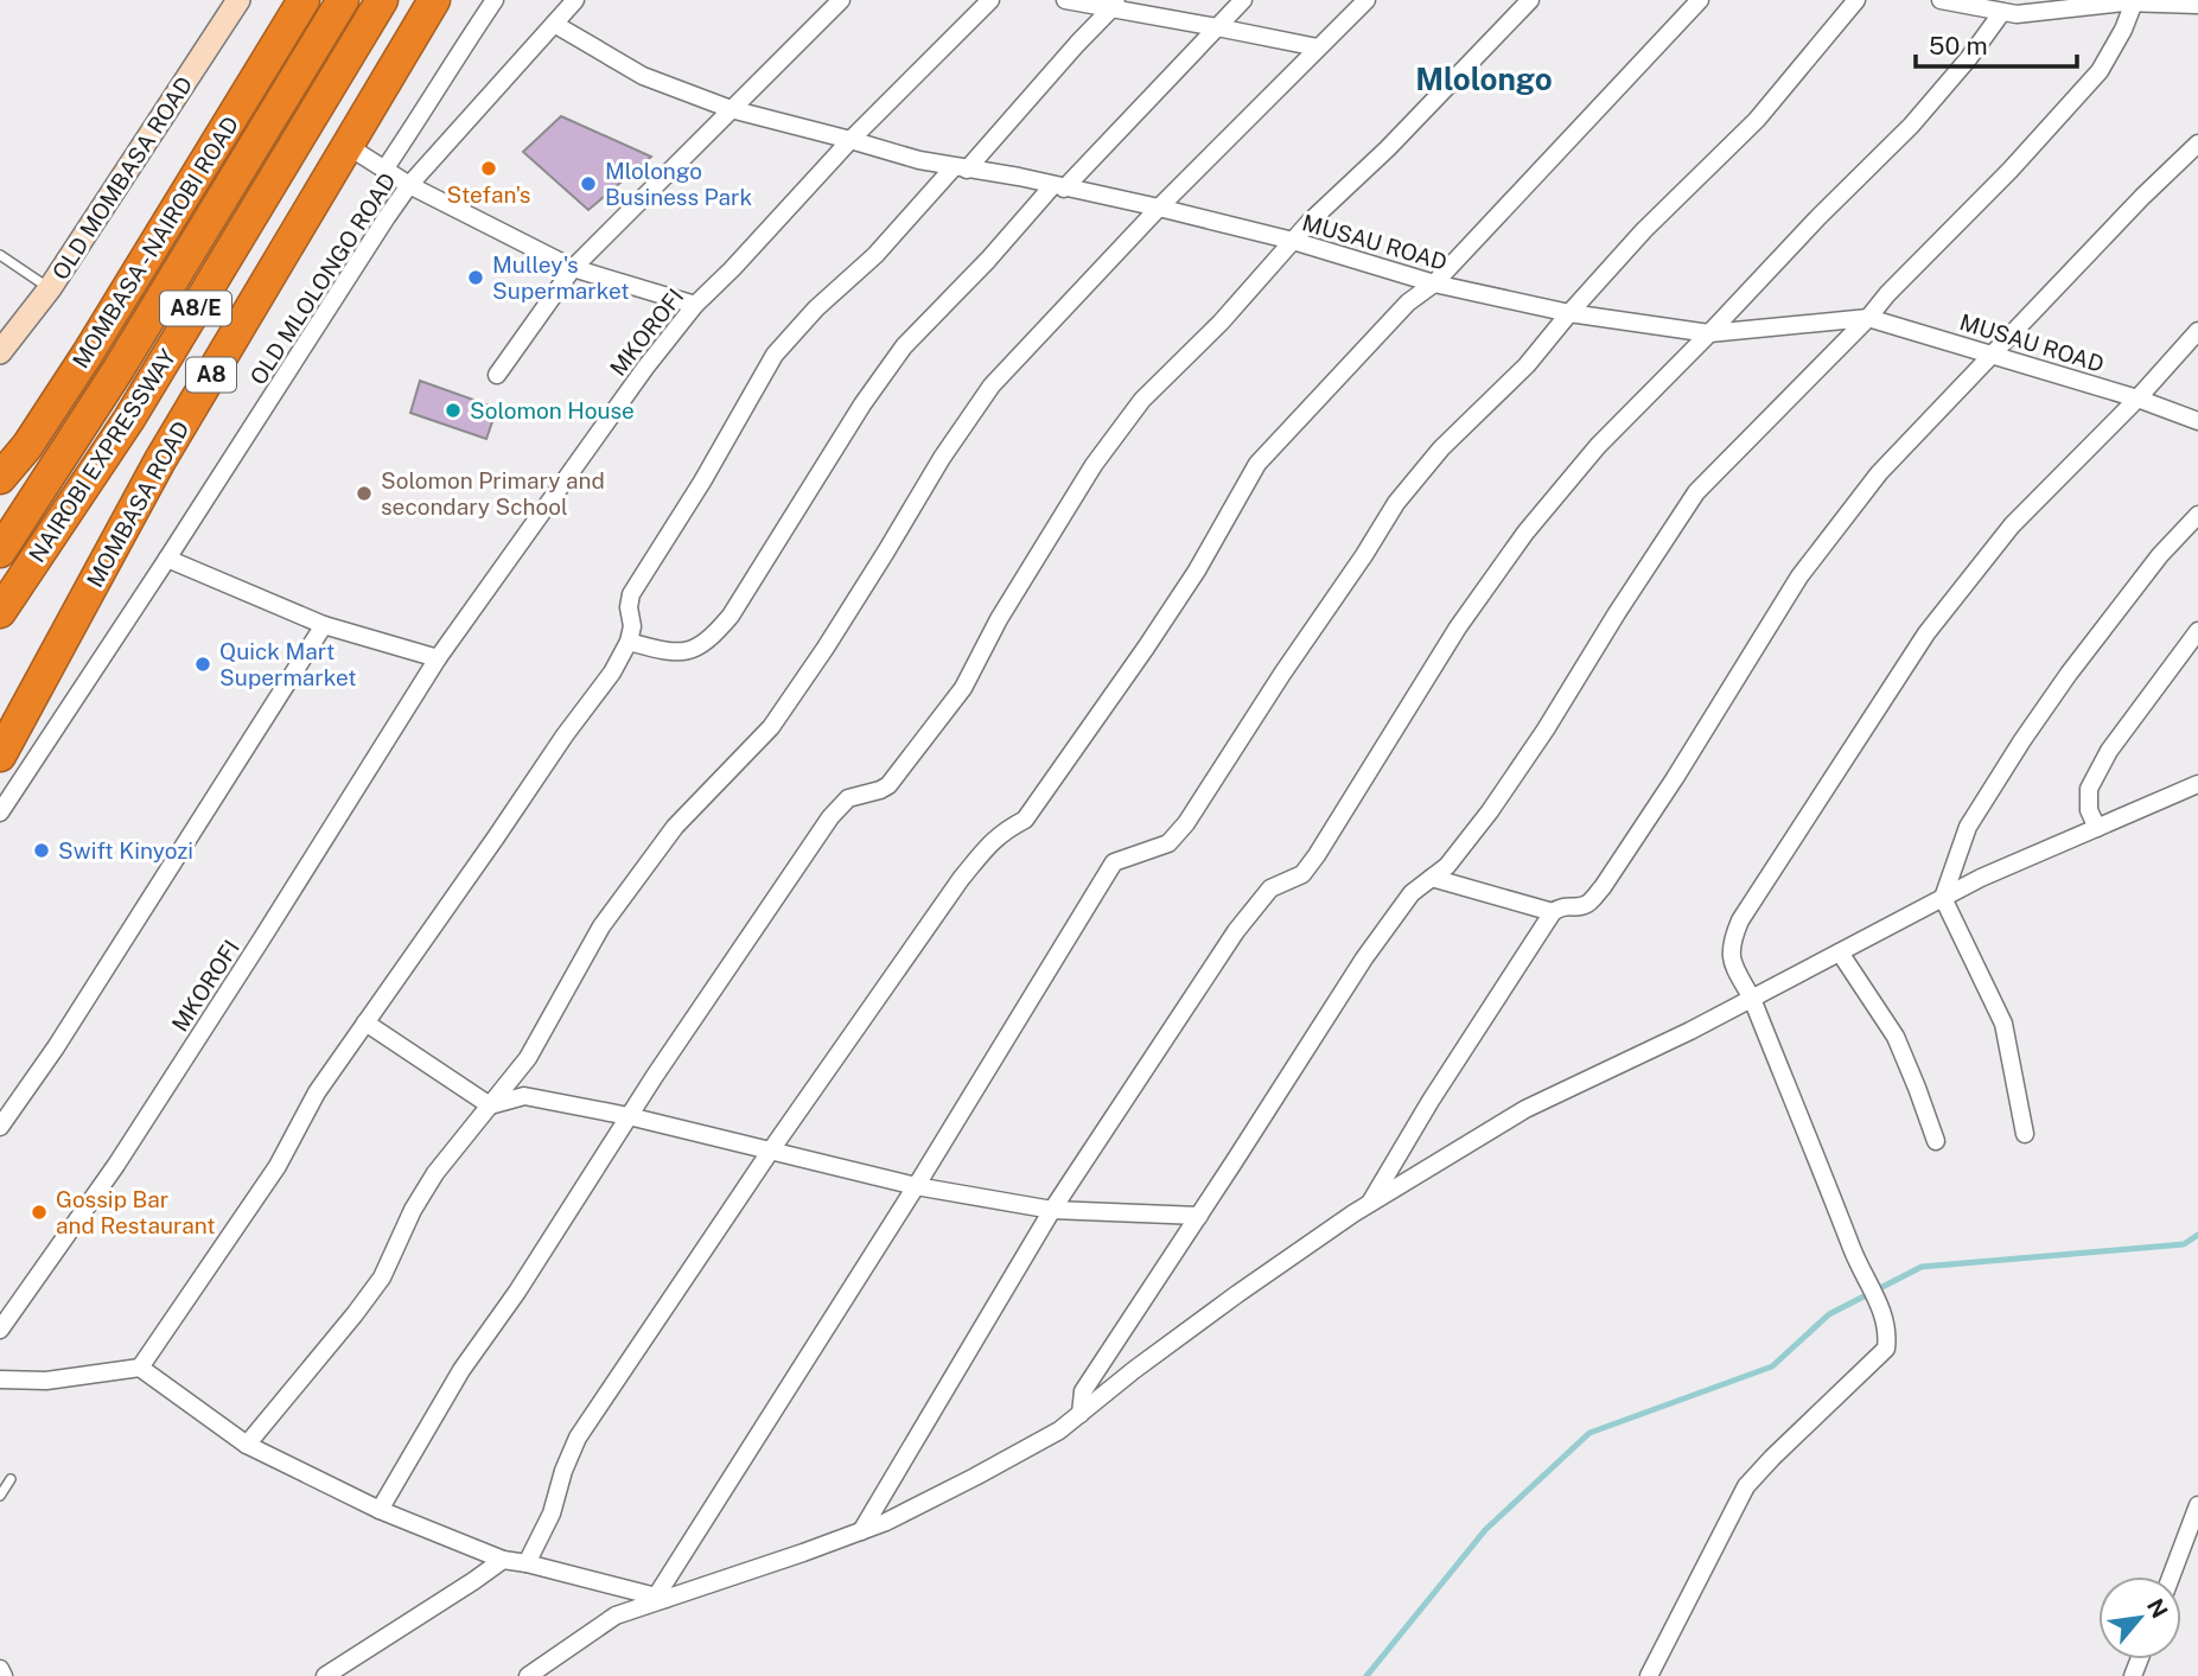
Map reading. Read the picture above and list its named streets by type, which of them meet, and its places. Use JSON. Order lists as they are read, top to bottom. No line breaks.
{"streets":{"highway":["MOMBASA - NAIROBI ROAD","A8/E","A8","NAIROBI EXPRESSWAY","MOMBASA ROAD"],"street":["OLD MOMBASA ROAD","MUSAU ROAD","OLD MLOLONGO ROAD","MKOROFI"]},"crossings":[["MUSAU ROAD","OLD MLOLONGO ROAD"],["MUSAU ROAD","MKOROFI"]],"districts":["Mlolongo"],"places":["Stefan's","Mlolongo Business Park","Mulley's Supermarket","Solomon House","Solomon Primary and secondary School","Quick Mart Supermarket","Swift Kinyozi","Gossip Bar and Restaurant"],"scale_bar":"50 m","north":"top right"}
